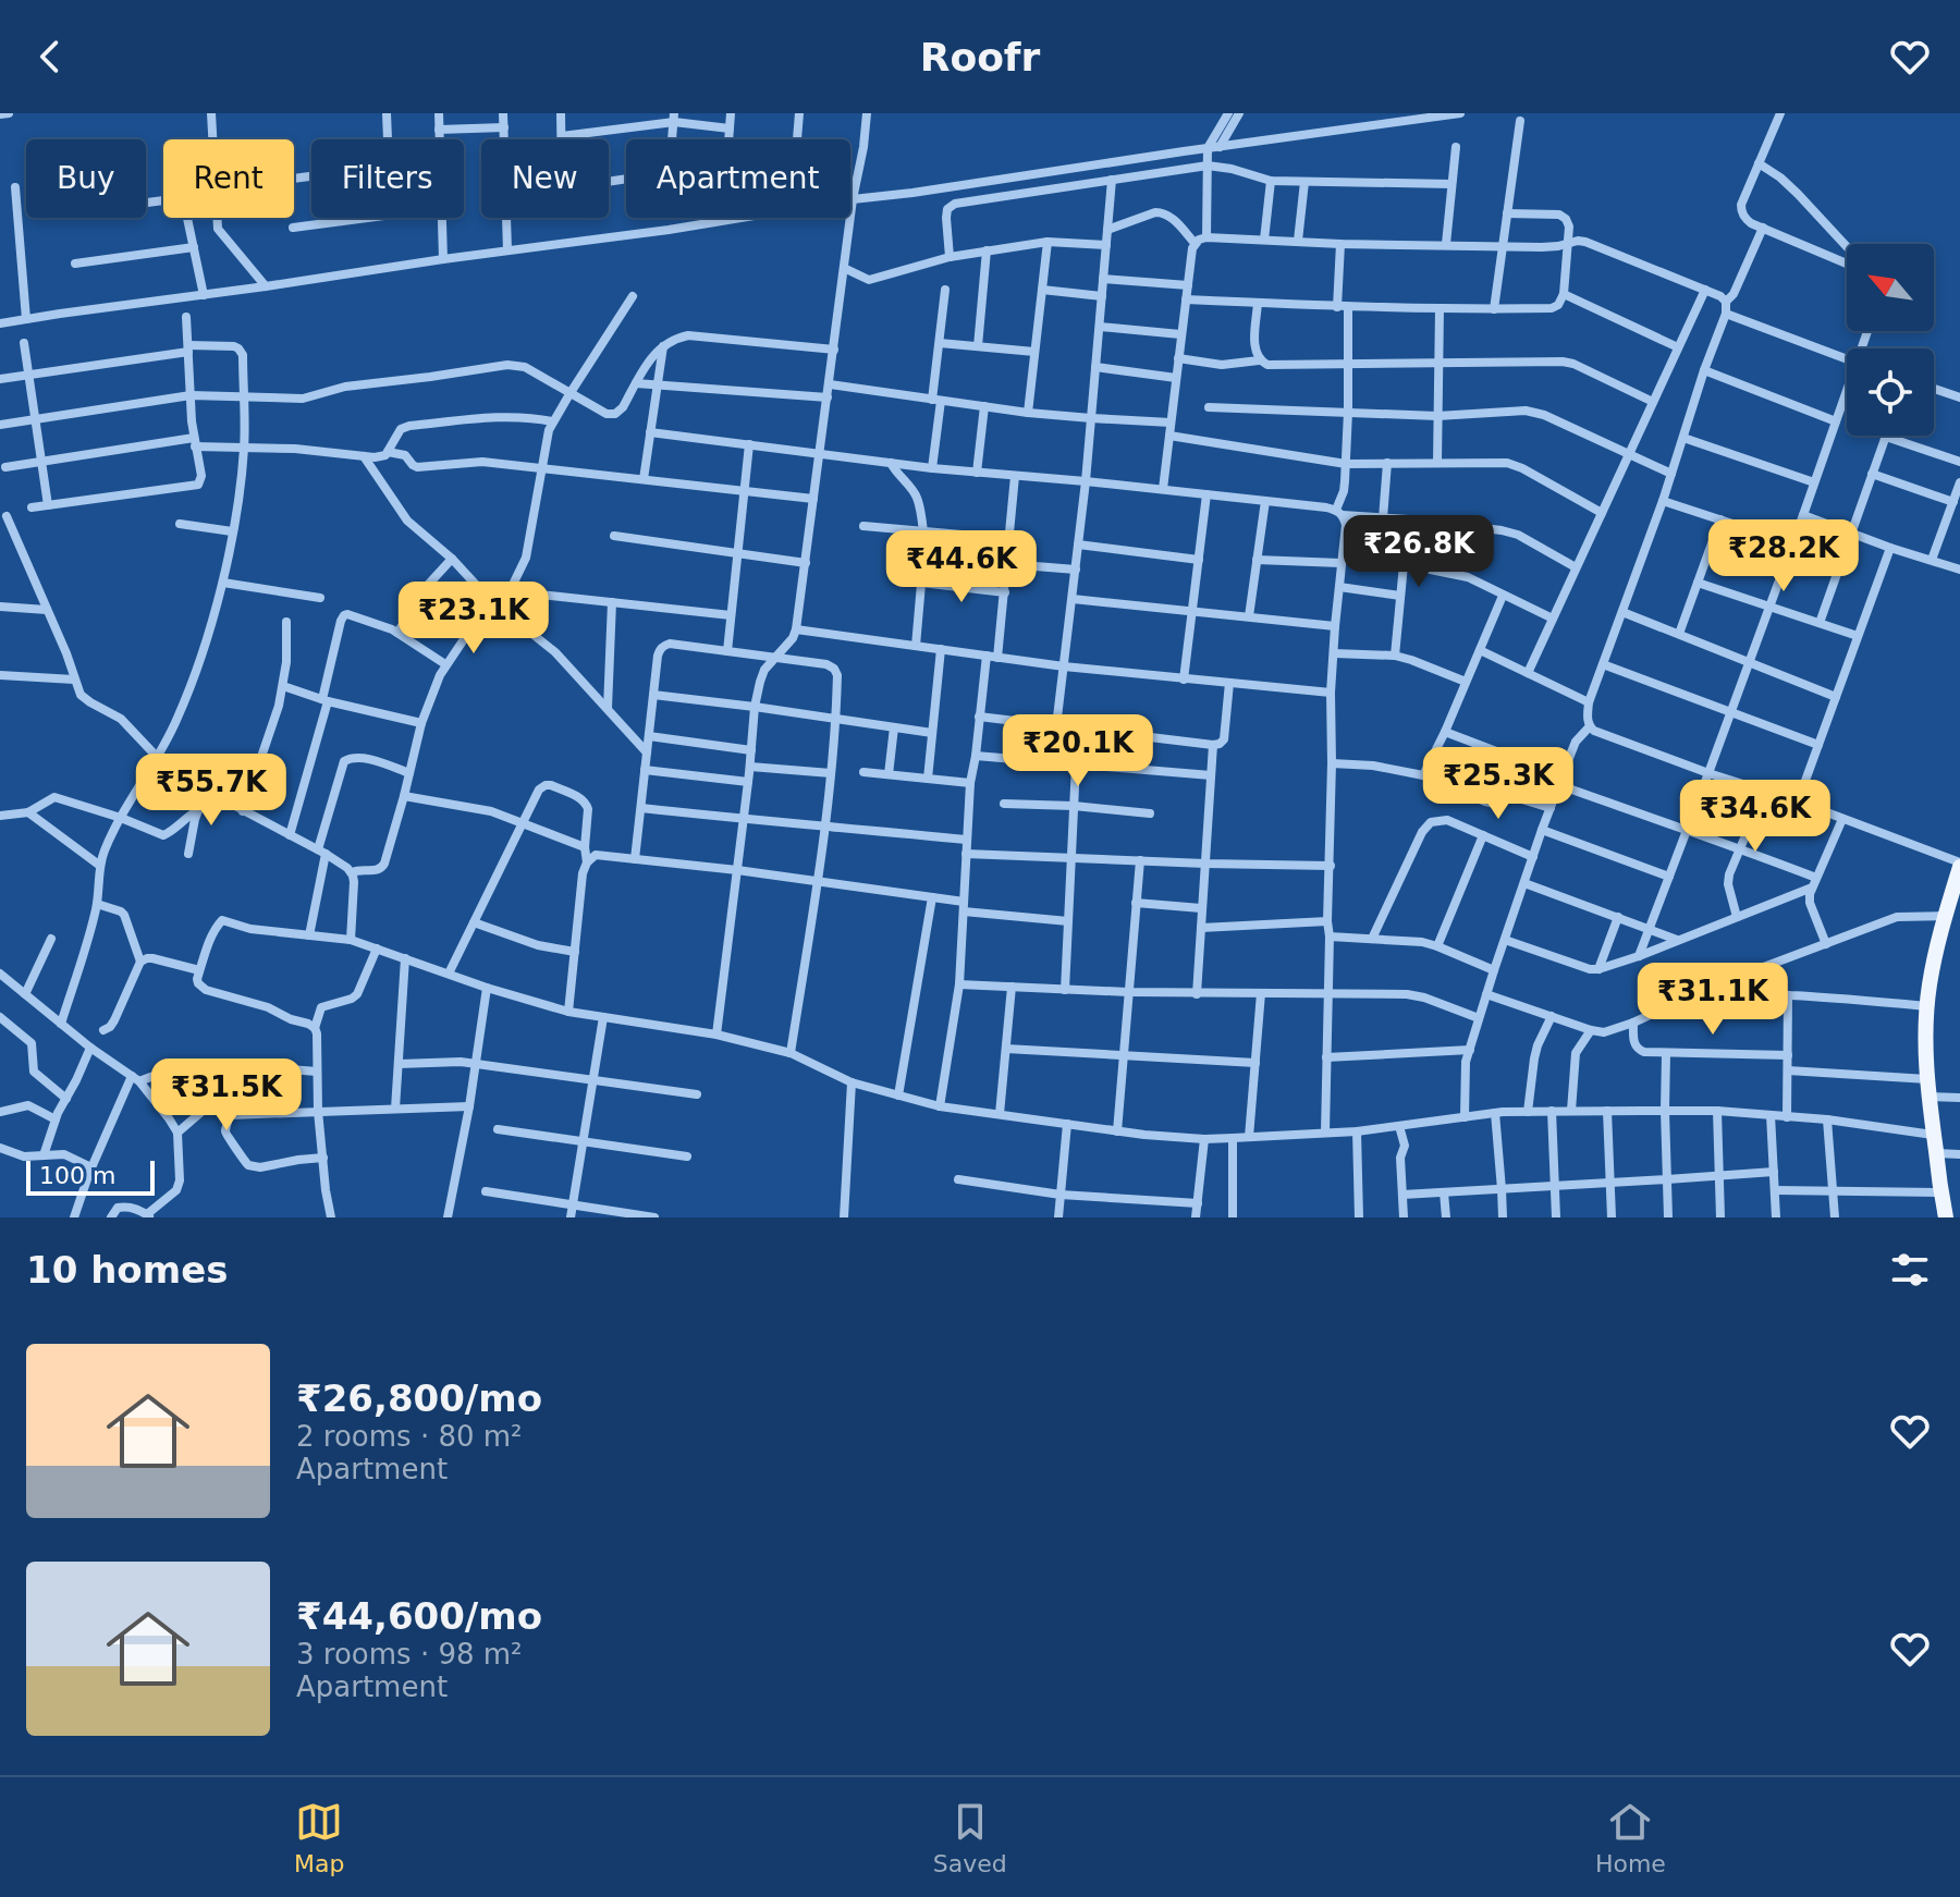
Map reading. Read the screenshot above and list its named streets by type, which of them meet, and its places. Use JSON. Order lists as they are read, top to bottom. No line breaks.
{"scale_bar":"100 m","north":"top left","page":{"header":"Roofr","chip":["Buy","Rent","Filters","New","Apartment"],"price":["₹26.8K","₹28.2K","₹44.6K","₹23.1K","₹20.1K","₹25.3K","₹55.7K","₹34.6K","₹31.1K","₹31.5K"],"scale":"100 m","heading":"10 homes","list":[{"name":"₹26,800/mo","note":"2 rooms · 80 m² · Apartment"},{"name":"₹44,600/mo","note":"3 rooms · 98 m² · Apartment"}],"tabs":["Map","Saved","Home"]}}
